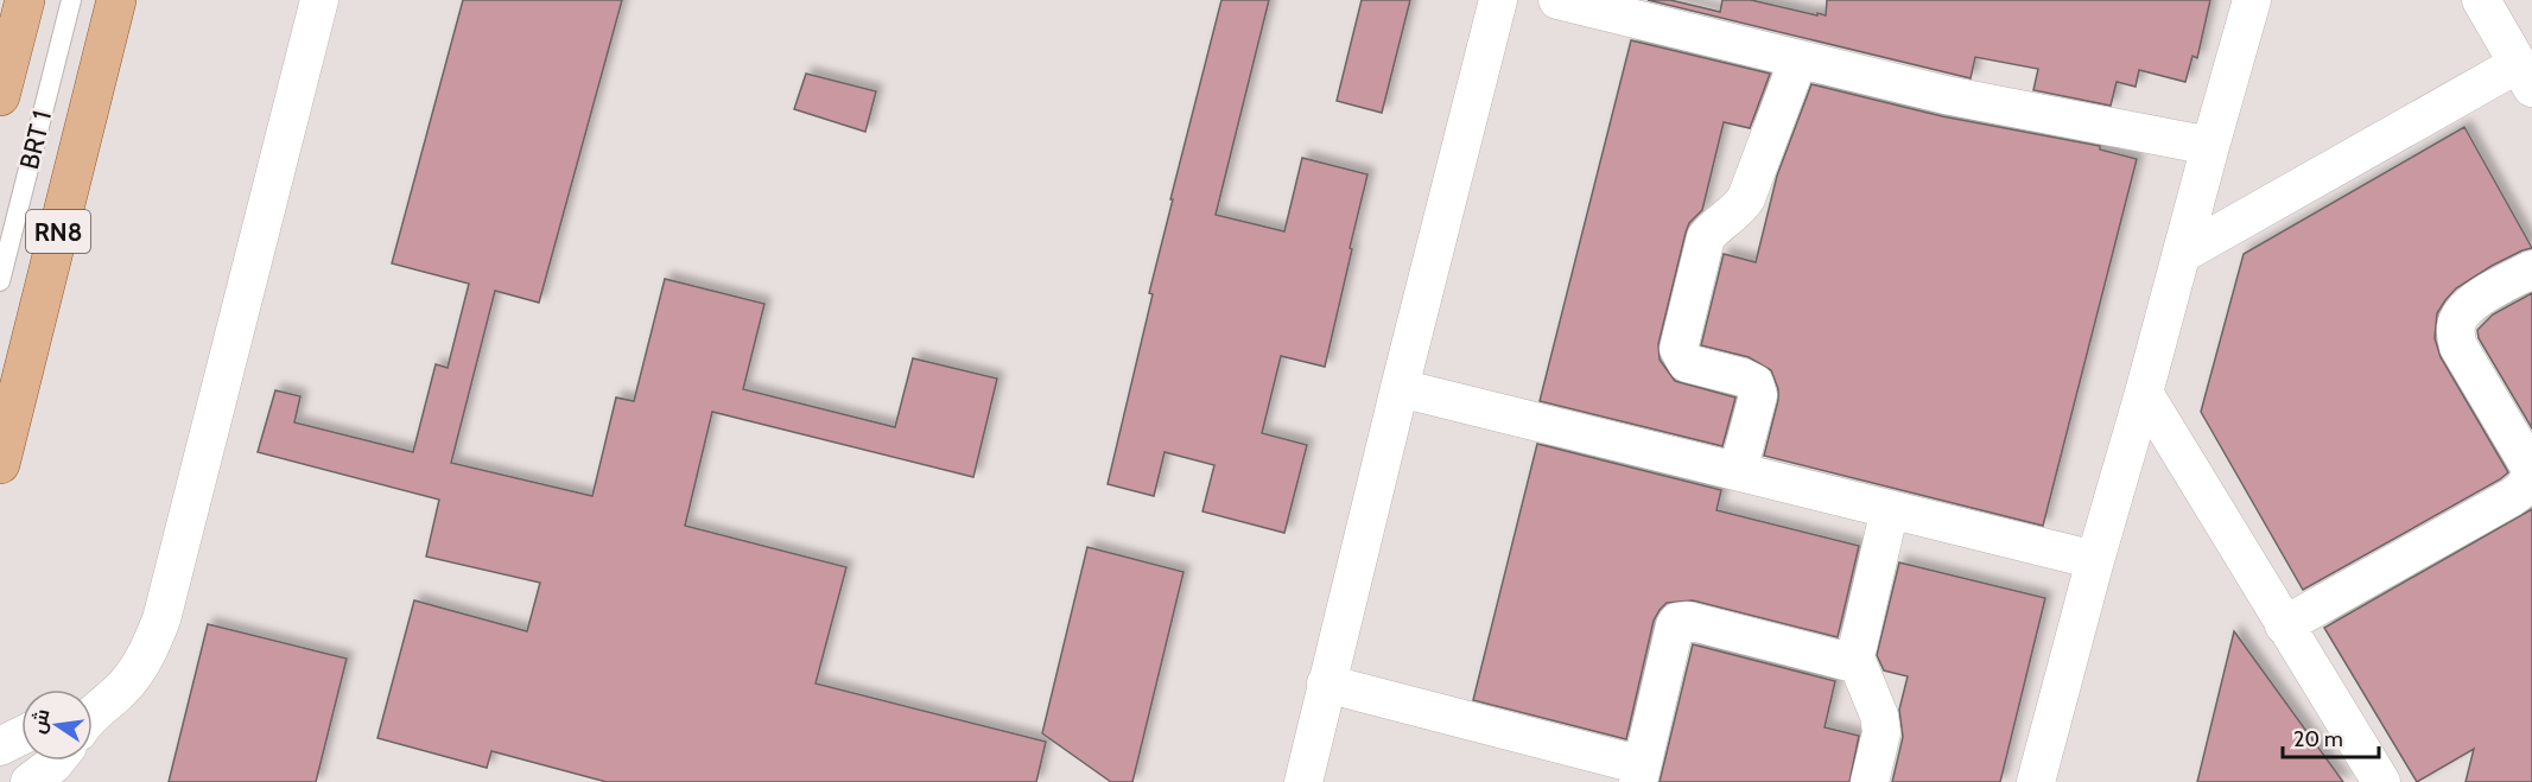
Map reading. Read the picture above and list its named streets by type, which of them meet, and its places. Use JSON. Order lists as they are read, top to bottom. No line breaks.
{"streets":{"main road":["RN8"],"lane":["BRT 1"]},"scale_bar":"20 m","north":"left"}
